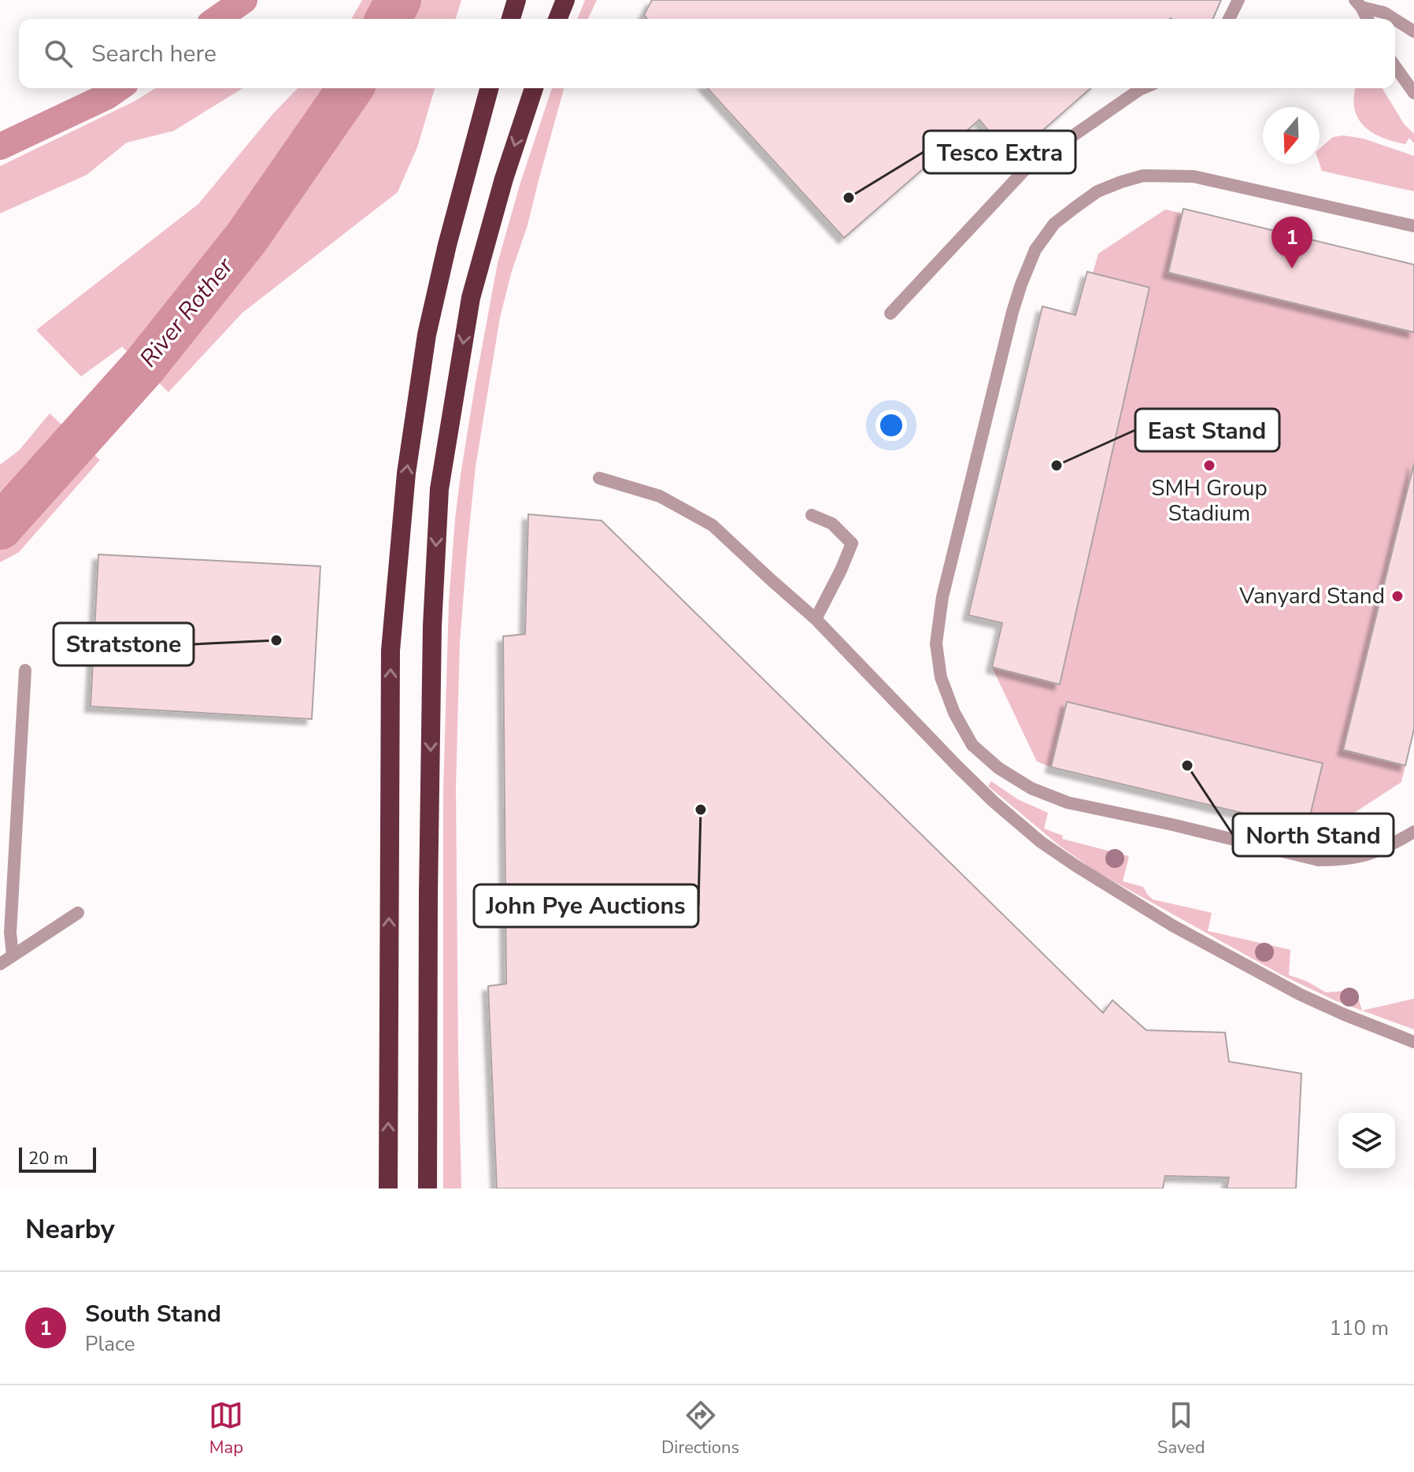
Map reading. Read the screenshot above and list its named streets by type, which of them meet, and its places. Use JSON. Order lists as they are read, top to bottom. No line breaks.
{"water":["River Rother"],"places":["Tesco Extra","East Stand","SMH Group Stadium","Vanyard Stand","Stratstone","North Stand","John Pye Auctions"],"scale_bar":"20 m","north":"bottom","page":{"search":"Search here","pins":"1","scale":"20 m","heading":"Nearby","list":[{"mark":"1","name":"South Stand","note":"Place","value":"110 m"}],"nav":["Map","Directions","Saved"]}}
